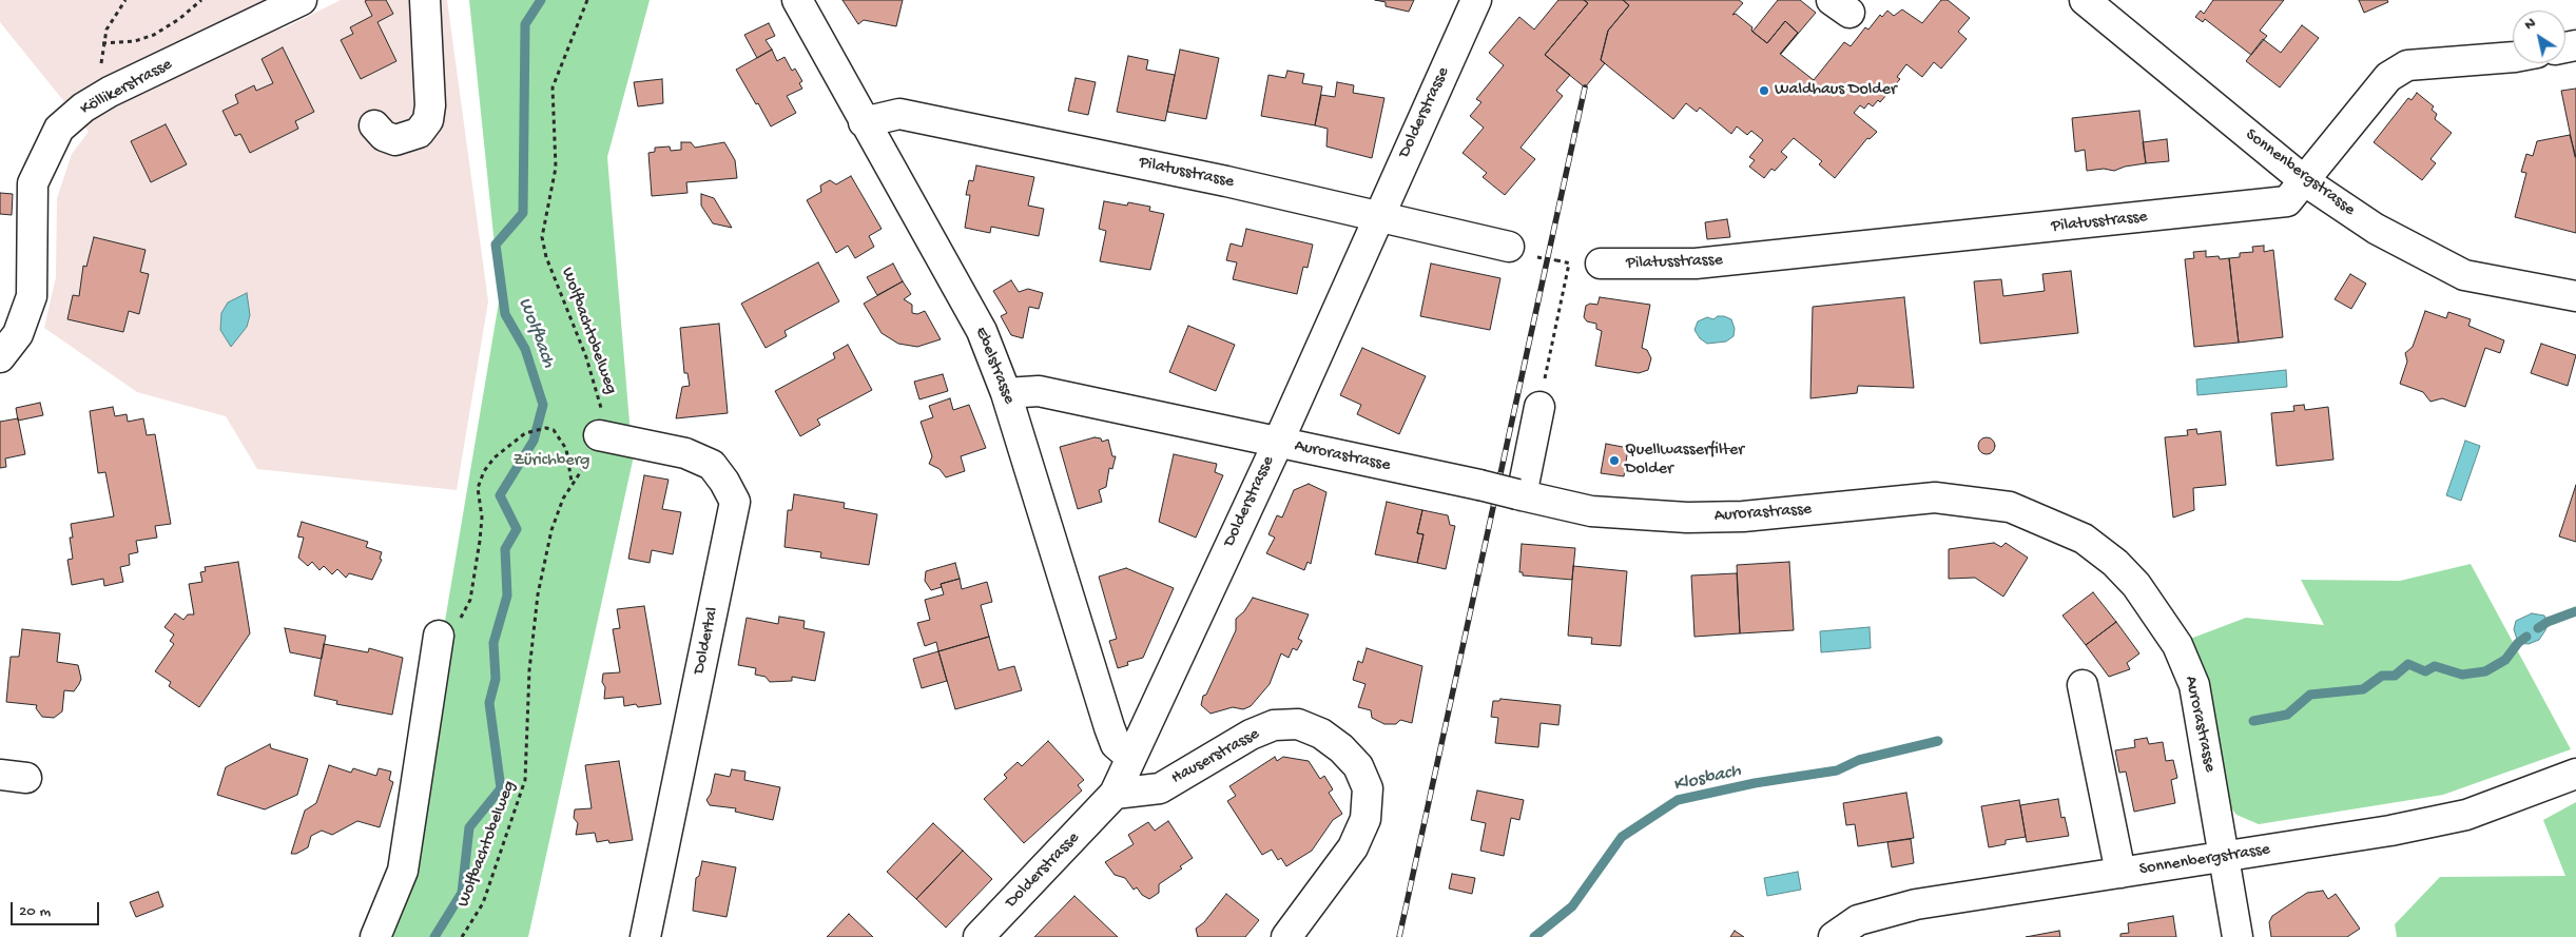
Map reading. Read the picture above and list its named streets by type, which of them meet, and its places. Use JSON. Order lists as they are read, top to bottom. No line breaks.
{"streets":{"street":["Köllikerstrasse","Dolderstrasse","Pilatusstrasse","Sonnenbergstrasse","Ebelstrasse","Aurorastrasse","Doldertal","Hauserstrasse"],"path":["Wolfbachtobelweg"]},"crossings":[["Dolderstrasse","Pilatusstrasse"],["Dolderstrasse","Ebelstrasse"],["Dolderstrasse","Aurorastrasse"],["Dolderstrasse","Hauserstrasse"],["Pilatusstrasse","Sonnenbergstrasse"],["Pilatusstrasse","Ebelstrasse"],["Sonnenbergstrasse","Aurorastrasse"],["Wolfbachtobelweg","Doldertal"],["Ebelstrasse","Aurorastrasse"]],"water":["Wolfbach","Klosbach"],"parks":["Zürichberg"],"places":["Waldhaus Dolder","Quellwasserfilter Dolder"],"scale_bar":"20 m","north":"top left"}
